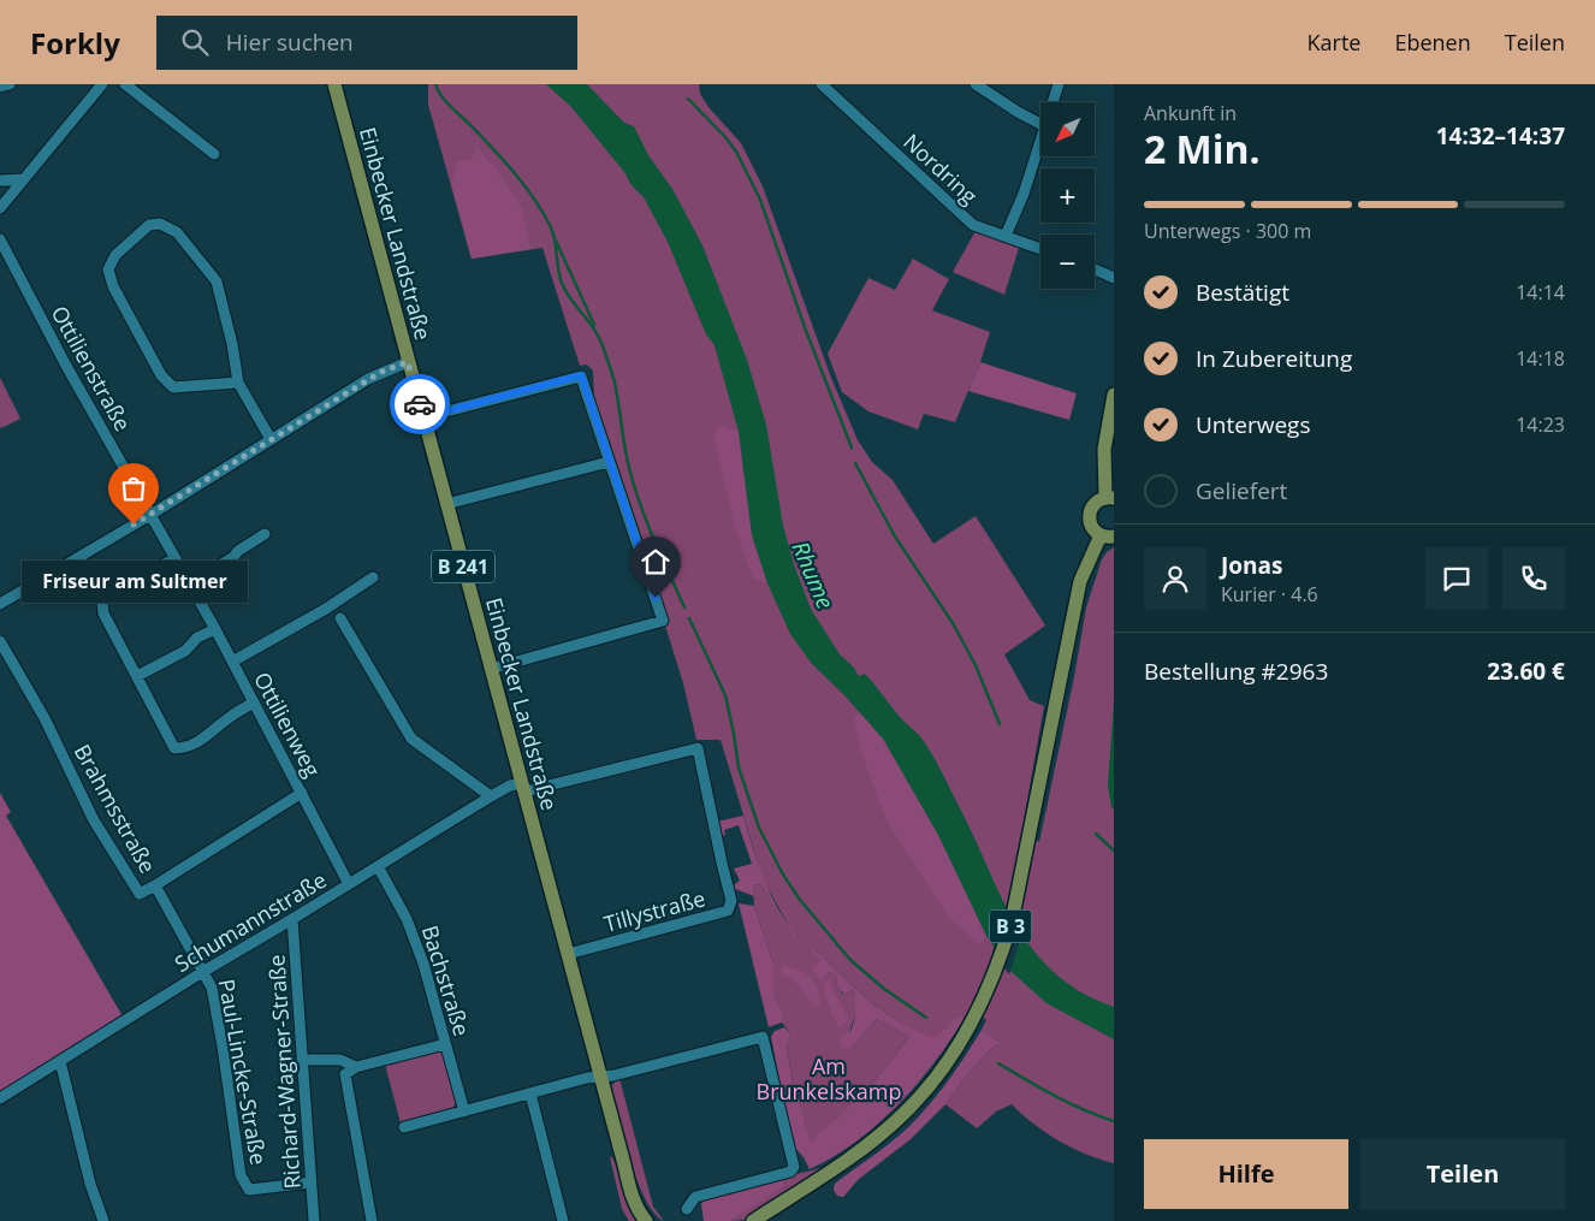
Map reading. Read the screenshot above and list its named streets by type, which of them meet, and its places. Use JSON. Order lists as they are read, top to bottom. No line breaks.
{"streets":{"main road":["Einbecker Landstraße","B 241","B 3"],"street":["Nordring","Ottilienstraße","Ottilienweg","Brahmsstraße","Tillystraße","Schumannstraße","Bachstraße","Paul-Lincke-Straße","Richard-Wagner-Straße"]},"crossings":[["Einbecker Landstraße","Tillystraße"],["Einbecker Landstraße","Schumannstraße"],["Ottilienstraße","Ottilienweg"],["Ottilienweg","Schumannstraße"],["Brahmsstraße","Schumannstraße"],["Brahmsstraße","Paul-Lincke-Straße"],["Tillystraße","Schumannstraße"],["Schumannstraße","Bachstraße"],["Schumannstraße","Paul-Lincke-Straße"],["Schumannstraße","Richard-Wagner-Straße"],["Paul-Lincke-Straße","Richard-Wagner-Straße"]],"water":["Rhume"],"parks":["Am Brunkelskamp"],"places":["Friseur am Sultmer"],"north":"bottom left","page":{"header":"Forkly","search":"Hier suchen","nav":["Karte","Ebenen","Teilen"],"heading":["2 Min.","Ankunft in","14:32–14:37"],"panel":["Jonas","Kurier · 4.6","Bestellung #2963","23.60 €"],"map_buttons":["+","−"],"bar":"Unterwegs · 300 m","list":[["Bestätigt","14:14"],["In Zubereitung","14:18"],["Unterwegs","14:23"],"Geliefert"],"bubble":"Friseur am Sultmer","buttons":["Hilfe","Teilen"]}}
